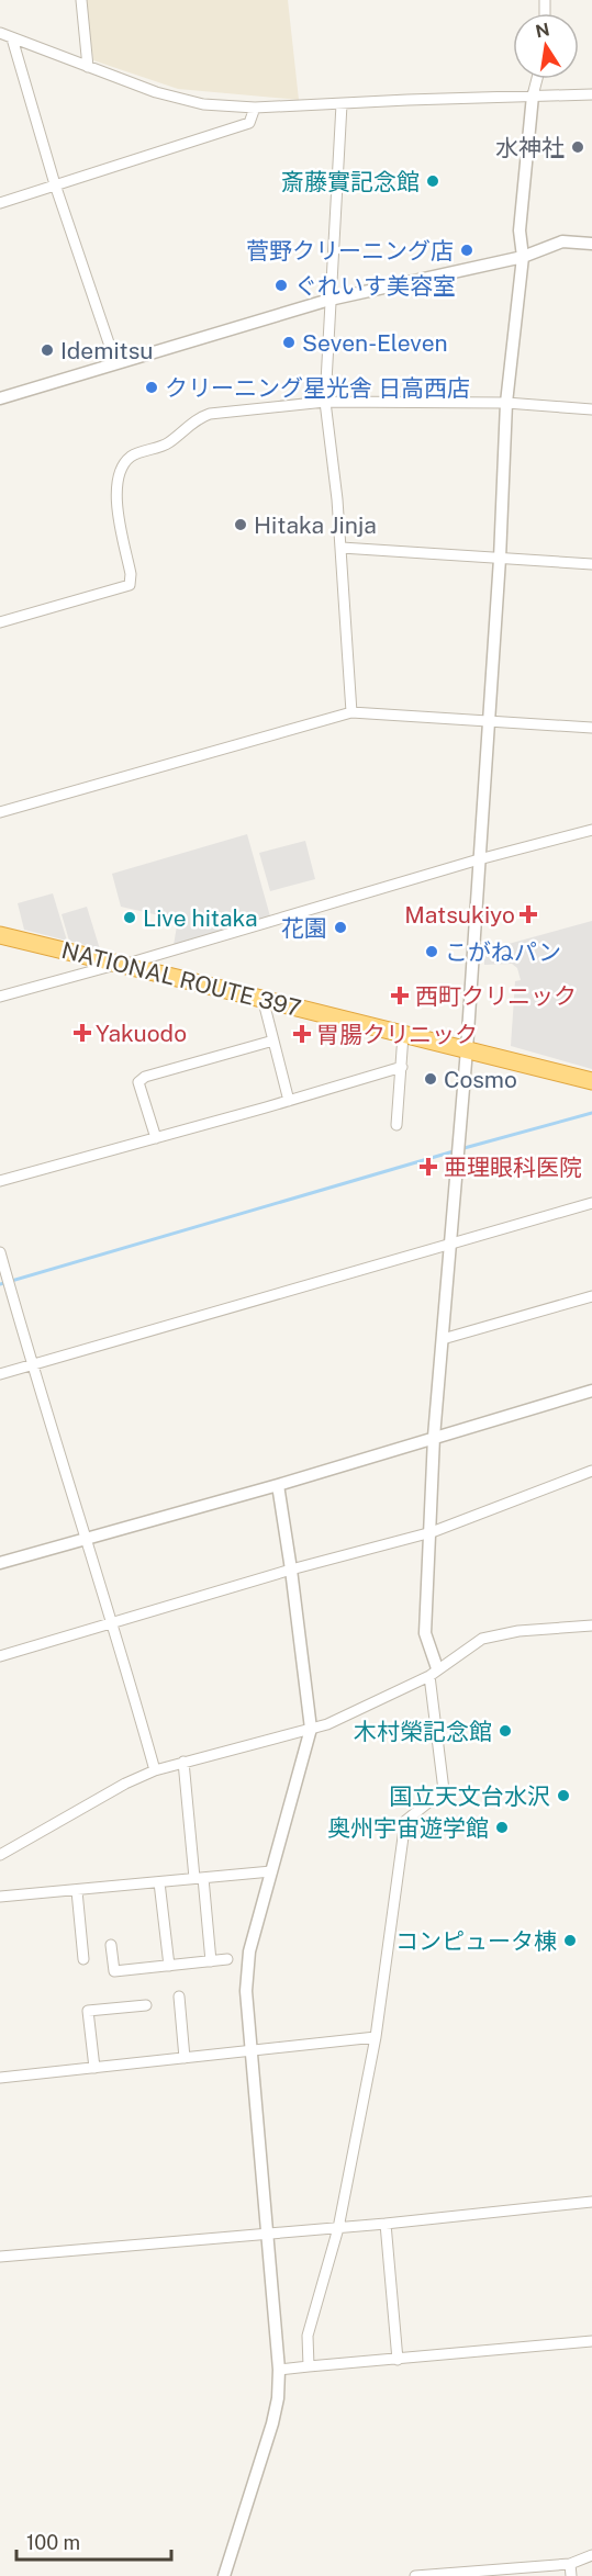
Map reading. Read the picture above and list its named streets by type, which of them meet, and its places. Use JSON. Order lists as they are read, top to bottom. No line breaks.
{"streets":{"highway":["NATIONAL ROUTE 397"]},"places":{"other":["水神社","斎藤實記念館","菅野クリーニング店","ぐれいす美容室","Seven-Eleven","Idemitsu","クリーニング星光舎 日高西店","Hitaka Jinja","Live hitaka","花園","こがねパン","Cosmo","木村榮記念館","国立天文台水沢","奥州宇宙遊学館","コンピュータ棟"],"health":["Matsukiyo","西町クリニック","Yakuodo","胃腸クリニック","亜理眼科医院"]},"scale_bar":"100 m","north":"top"}
